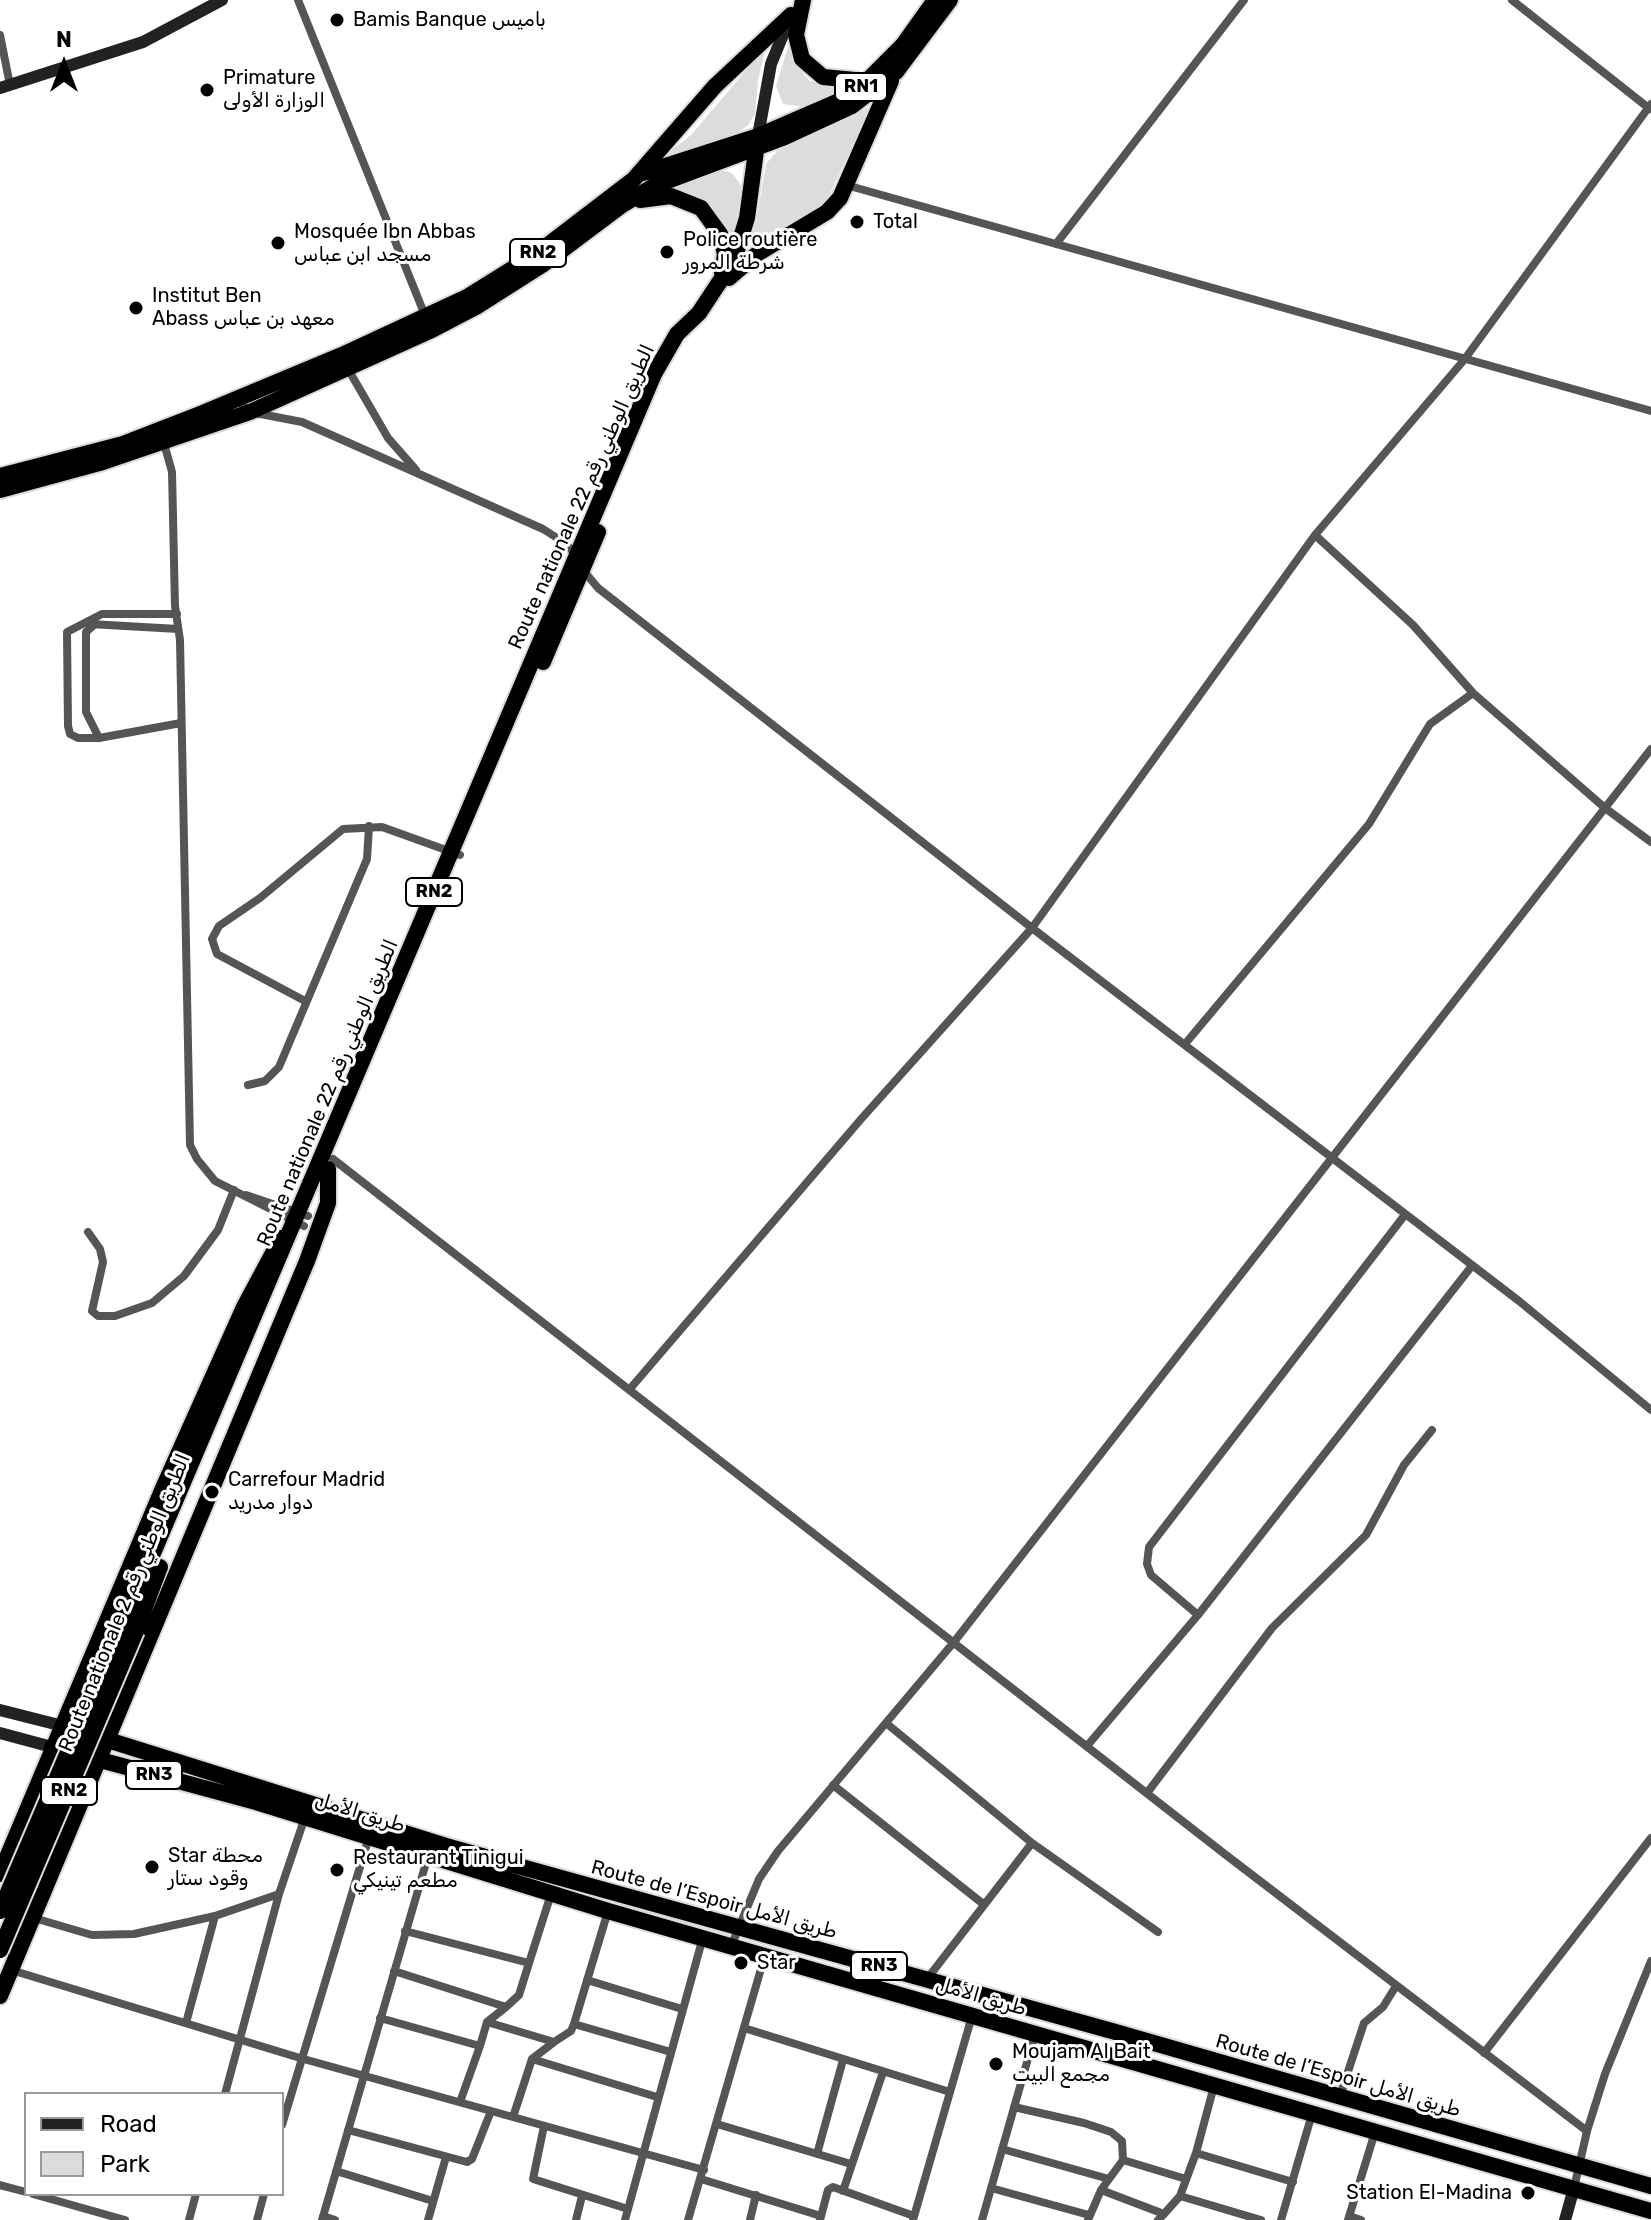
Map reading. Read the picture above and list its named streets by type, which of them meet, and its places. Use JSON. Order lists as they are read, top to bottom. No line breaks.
{"streets":{"highway":["RN1","RN2","Route nationale 22 الطريق الوطني رقم","Route nationale الطريق الوطني رقم 2","RN3","طريق الأمل","Route de l’Espoir طريق الأمل"]},"crossings":[["RN1","RN2"],["RN2","Route nationale 22 الطريق الوطني رقم"],["Route nationale 22 الطريق الوطني رقم","Route nationale الطريق الوطني رقم 2"],["RN3","طريق الأمل"]],"places":["Bamis Banque باميس","Primature الوزارة الأولى","Total","Mosquée Ibn Abbas مسجد ابن عباس","Police routière شرطة المرور","Institut Ben Abass معهد بن عباس","Carrefour Madrid دوار مدريد","Star محطة وقود ستار","Restaurant Tinigui مطعم تينيكي","Star","Moujam Al Bait مجمع البيت","Station El-Madina"],"legend":["Road","Park"],"north":"top"}
